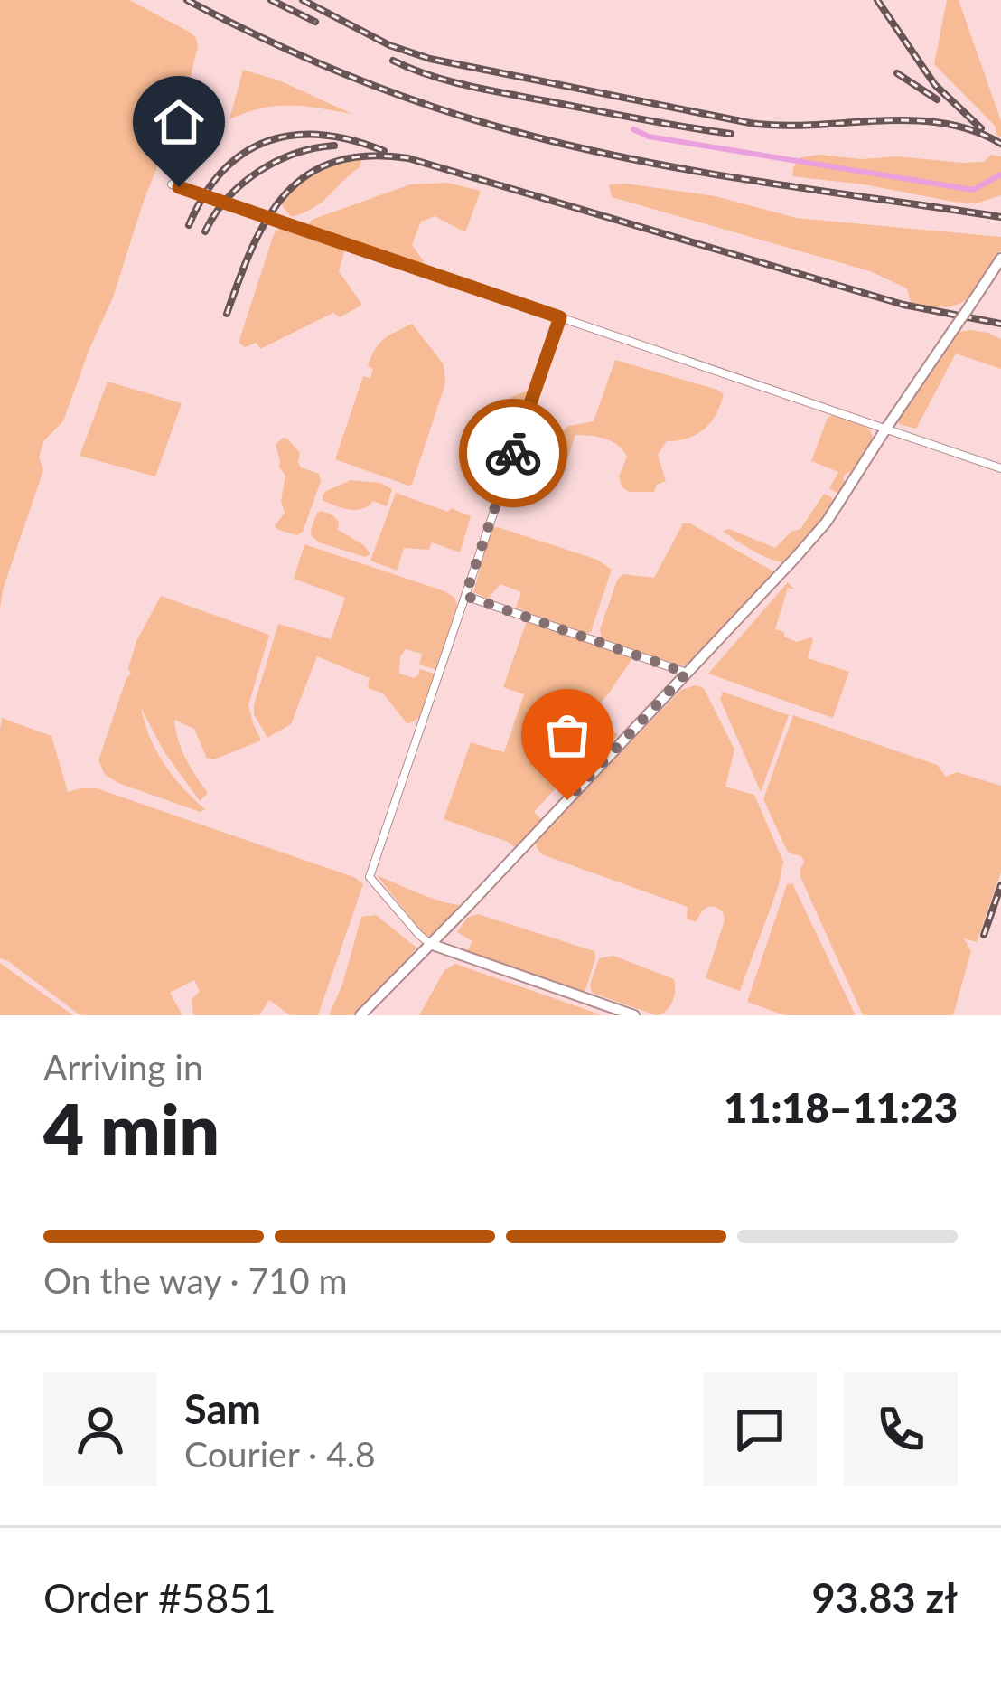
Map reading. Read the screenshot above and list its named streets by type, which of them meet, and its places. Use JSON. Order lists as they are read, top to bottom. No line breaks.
{"page":{"heading":["4 min","Arriving in","11:18–11:23"],"panel":["Sam","Courier · 4.8","Order #5851","93.83 zł"],"bar":"On the way · 710 m"}}
